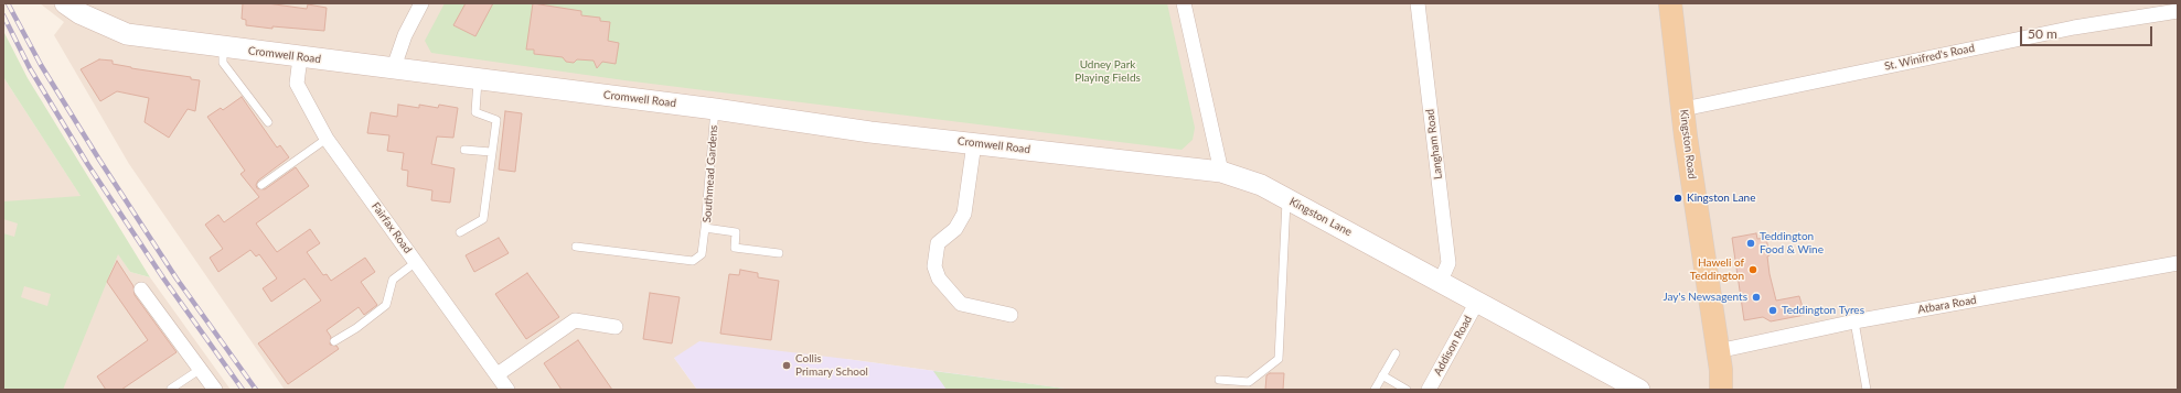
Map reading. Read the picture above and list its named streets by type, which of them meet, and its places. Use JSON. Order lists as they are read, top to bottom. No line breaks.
{"streets":{"main road":["Cromwell Road","Kingston Road","Kingston Lane"],"street":["St. Winifred's Road","Langham Road","Fairfax Road","Atbara Road","Addison Road"],"lane":["Southmead Gardens"]},"crossings":[["Cromwell Road","Southmead Gardens"],["Cromwell Road","Kingston Lane"],["Cromwell Road","Fairfax Road"],["St. Winifred's Road","Kingston Road"],["Langham Road","Kingston Lane"],["Kingston Road","Atbara Road"],["Kingston Lane","Addison Road"]],"parks":["Udney Park Playing Fields"],"places":["Kingston Lane","Teddington Food & Wine","Haweli of Teddington","Jay's Newsagents","Teddington Tyres","Collis Primary School"],"scale_bar":"50 m"}
